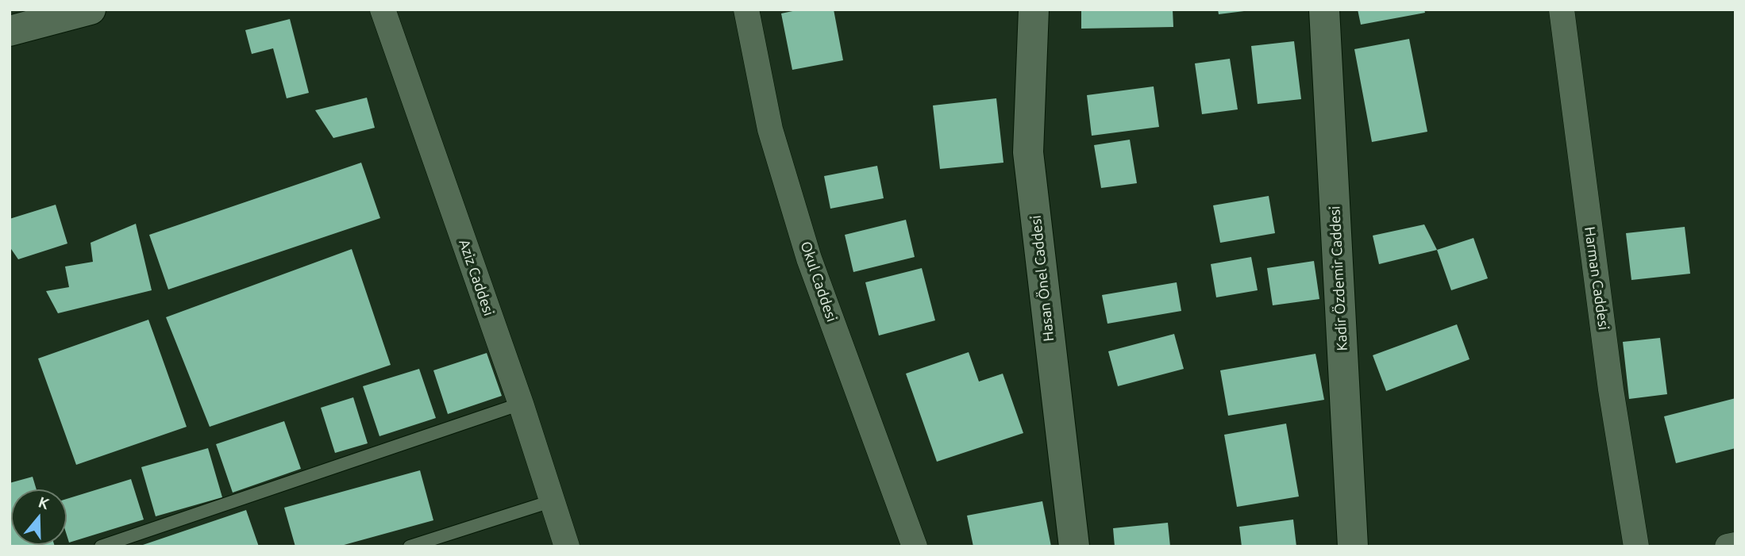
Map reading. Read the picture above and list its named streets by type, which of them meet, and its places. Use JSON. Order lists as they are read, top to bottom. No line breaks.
{"streets":{"street":["Aziz Caddesi","Hasan Önel Caddesi","Kadir Özdemir Caddesi","Harman Caddesi","Okul Caddesi"]},"north":"top"}
